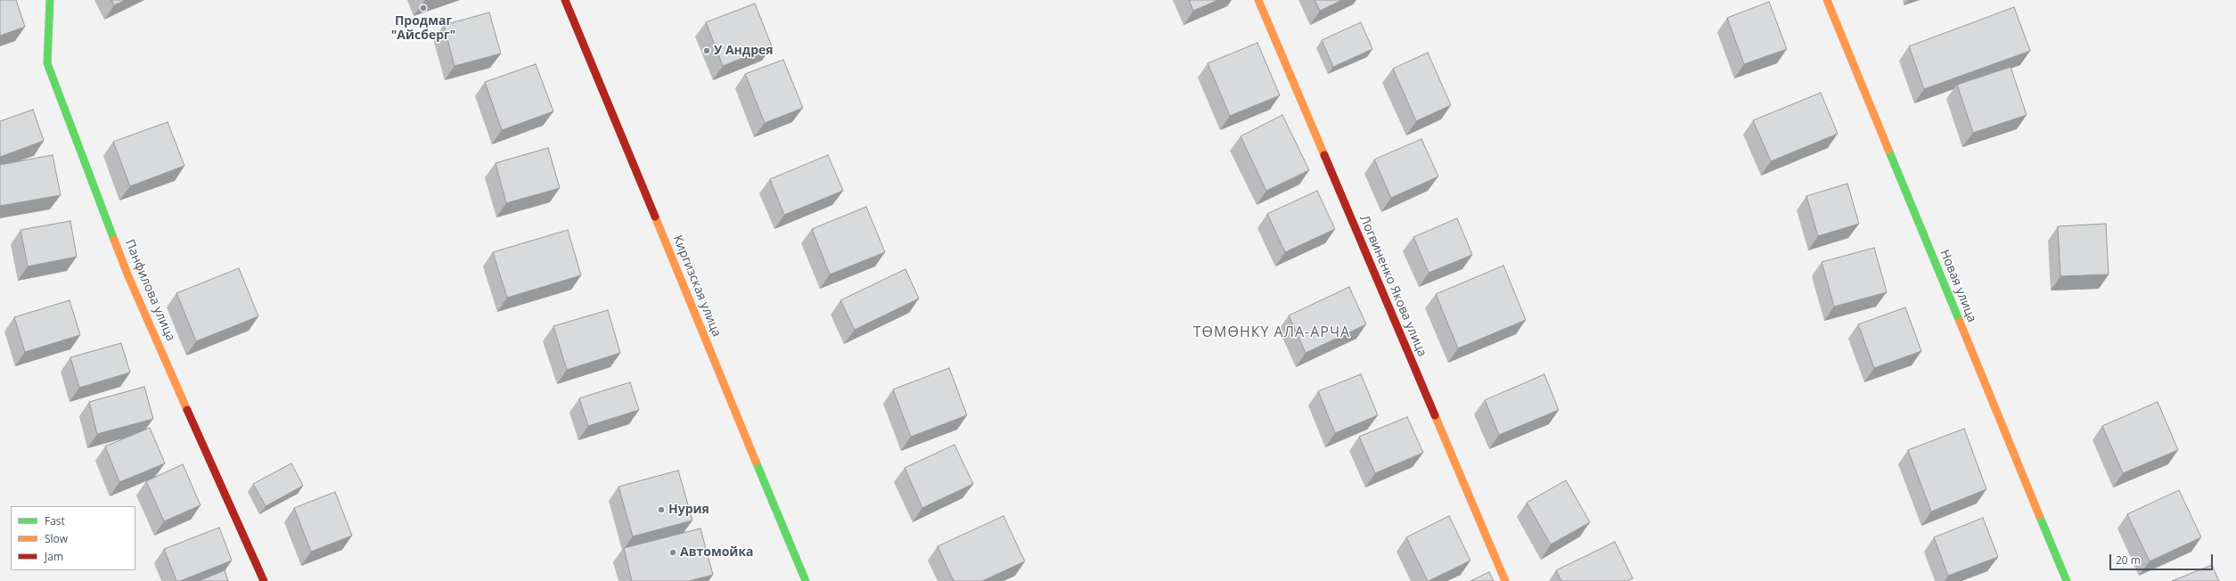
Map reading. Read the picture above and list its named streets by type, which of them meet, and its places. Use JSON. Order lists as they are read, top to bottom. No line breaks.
{"streets":{"street":["Киргизская улица","Логвиненко Якова улица","Новая улица","Панфилова улица"]},"districts":["ТӨМӨНКҮ АЛА-АРЧА"],"places":["Продмаг \"Айсберг\"","У Андрея","Нурия","Автомойка"],"legend":["Fast","Slow","Jam"],"scale_bar":"20 m"}
